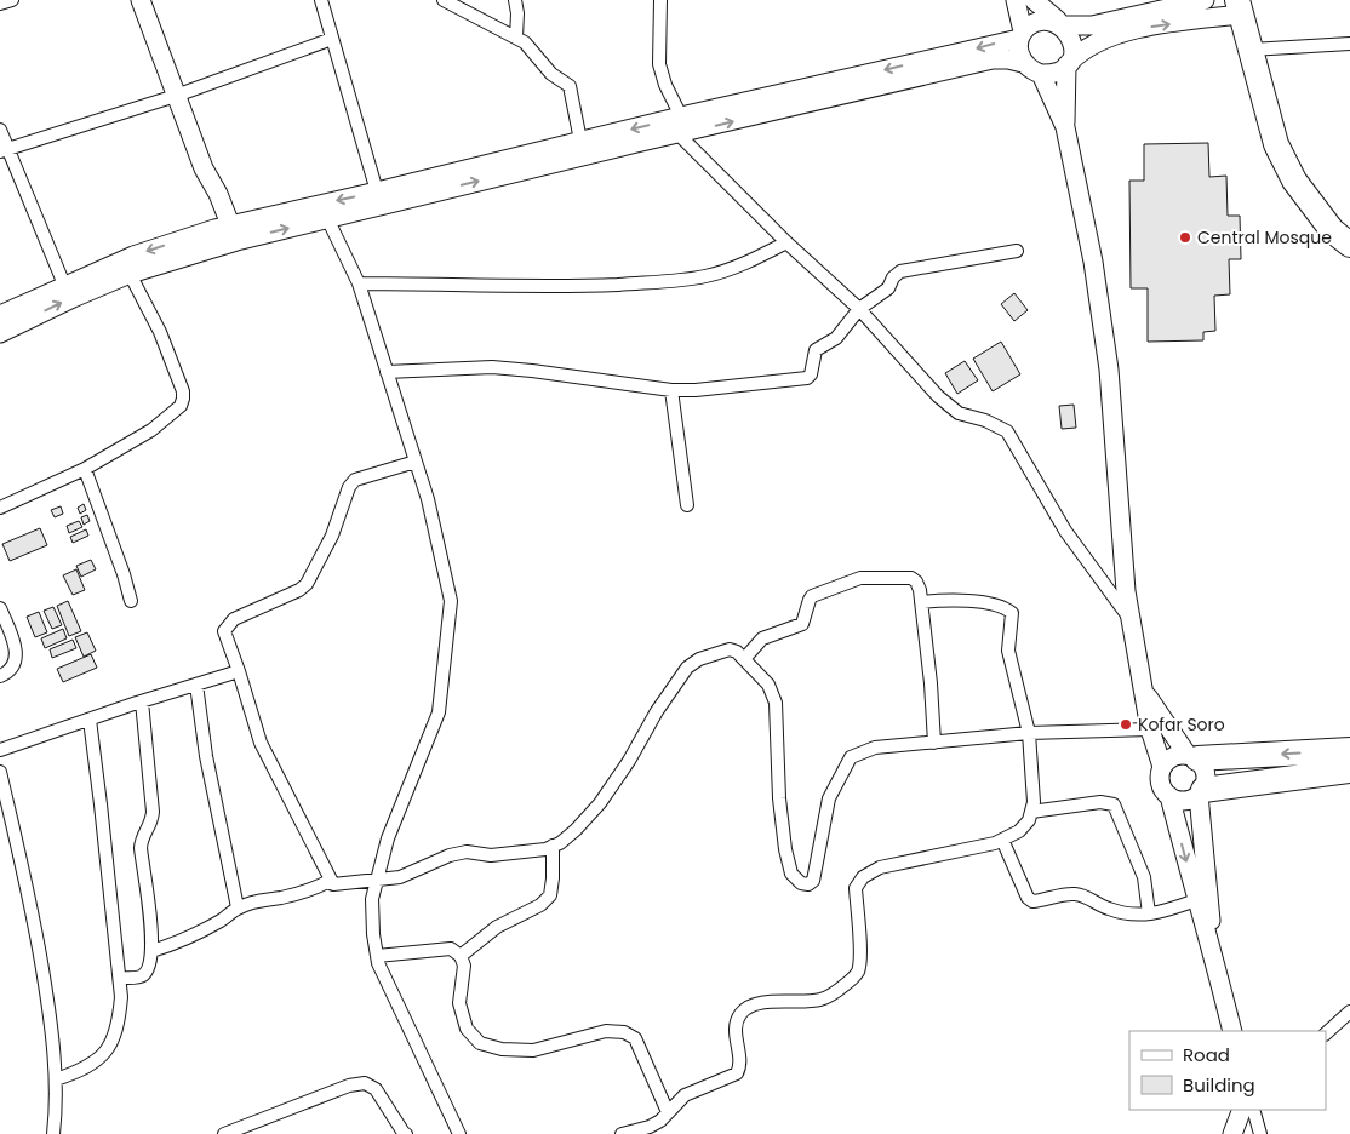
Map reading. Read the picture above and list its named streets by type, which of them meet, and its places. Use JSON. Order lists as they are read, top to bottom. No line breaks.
{"places":["Central Mosque","Kofar Soro"],"legend":["Road","Building"]}
